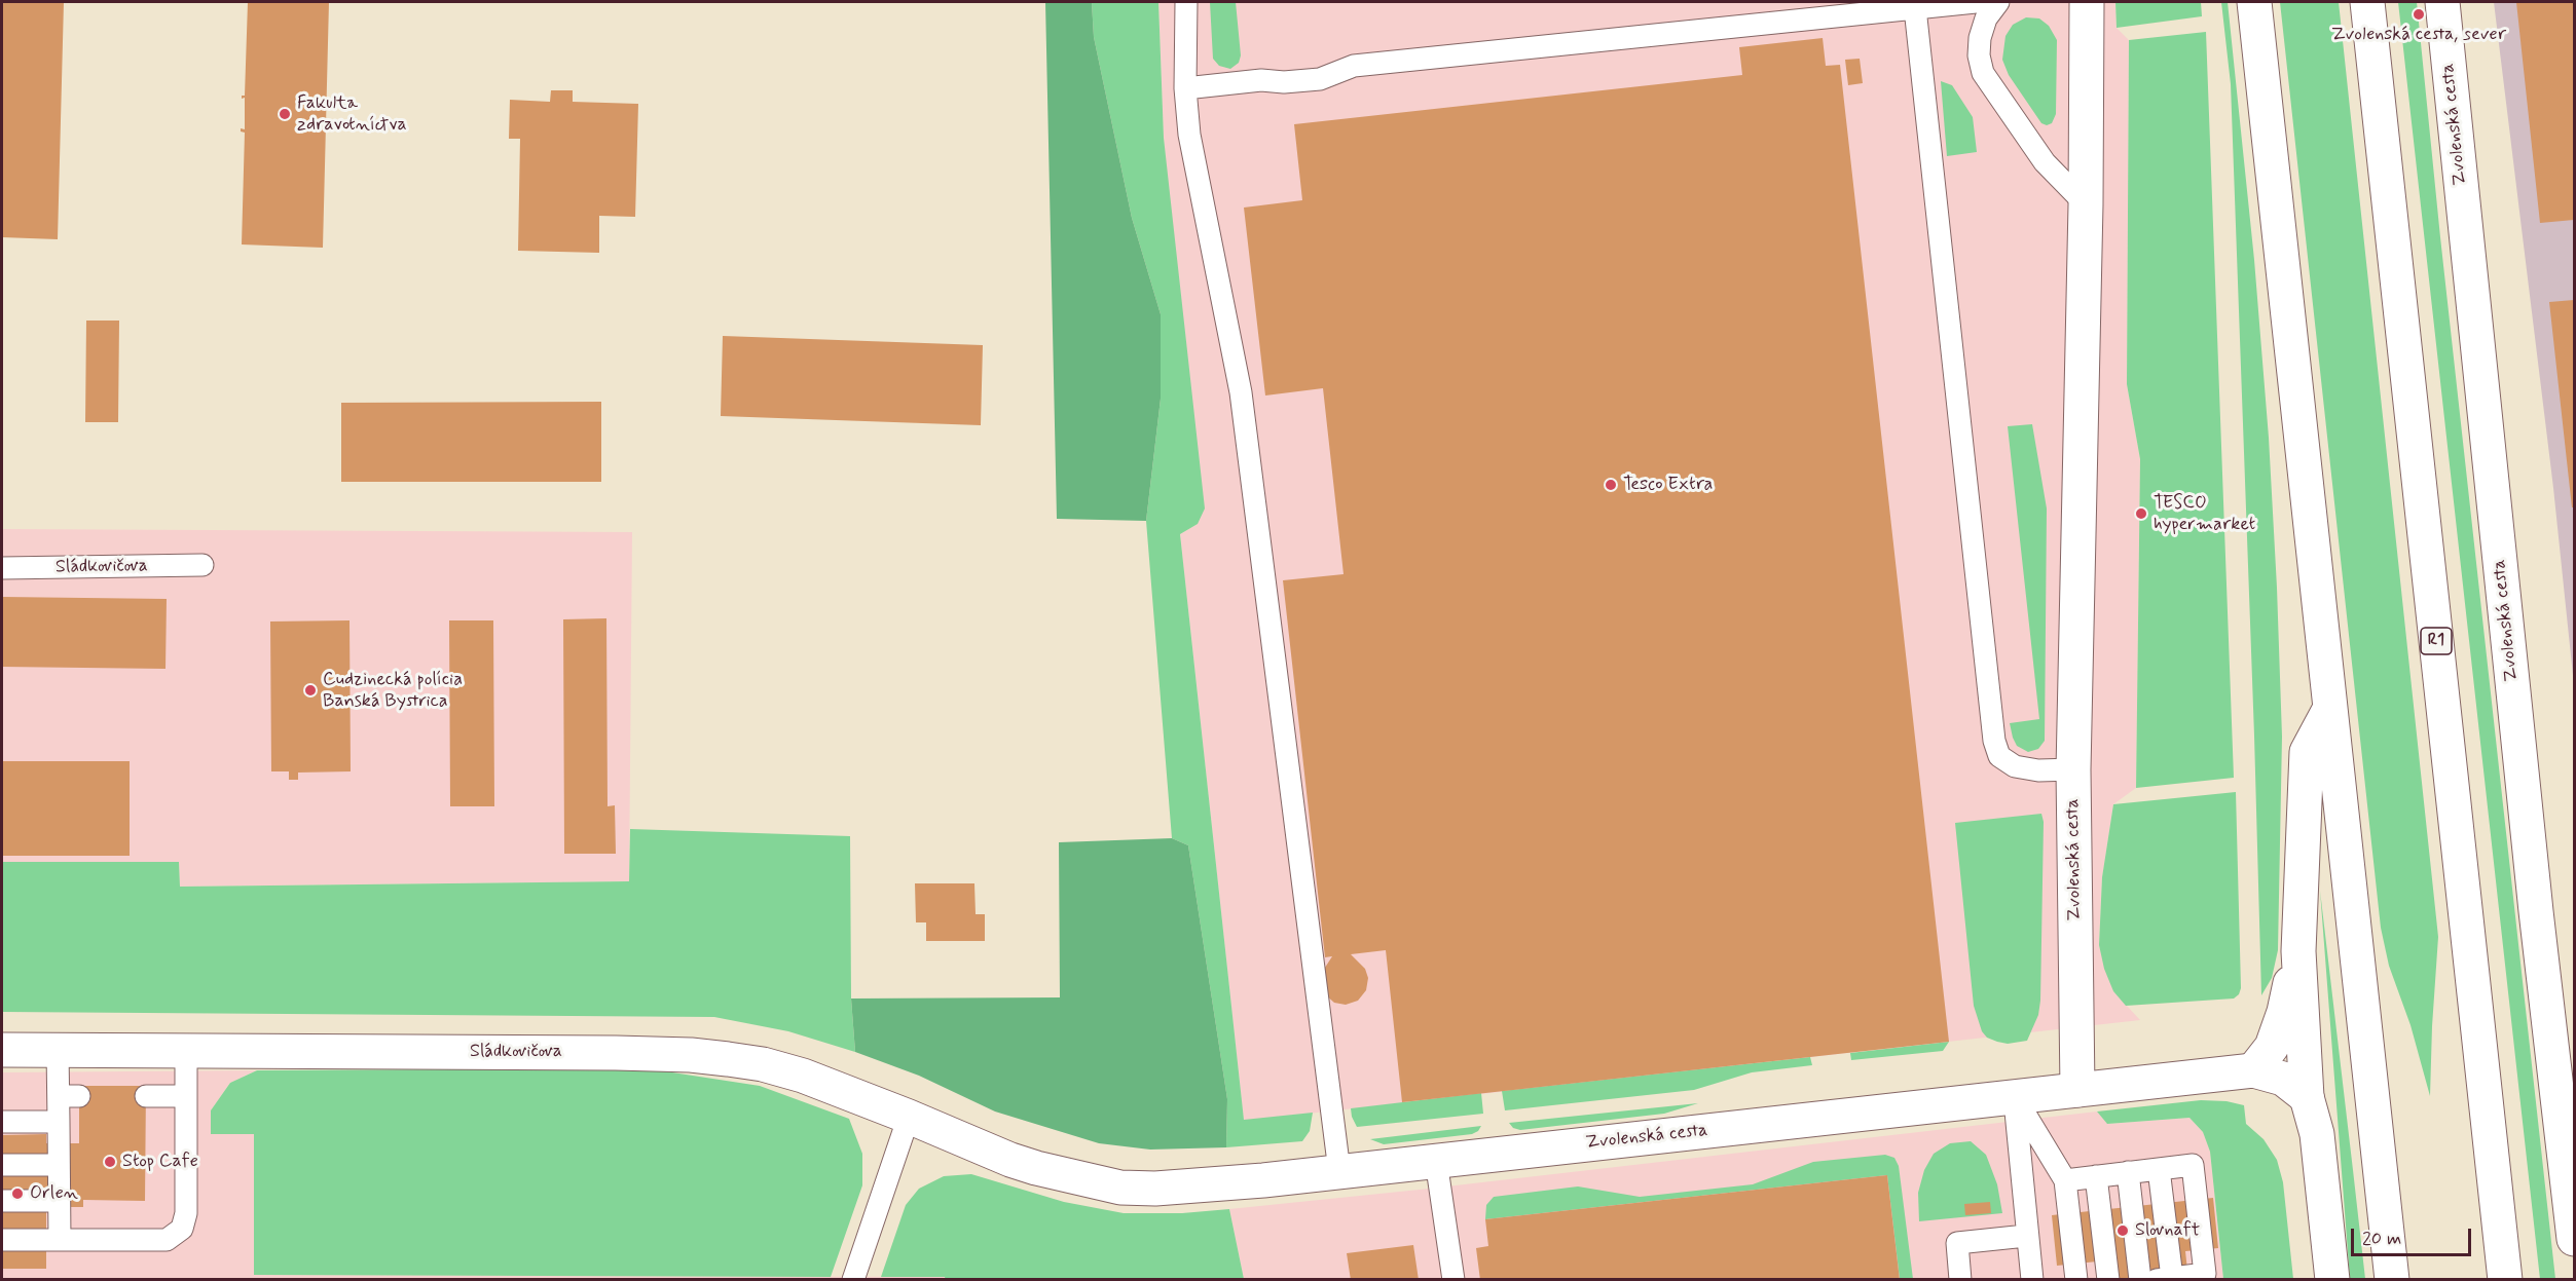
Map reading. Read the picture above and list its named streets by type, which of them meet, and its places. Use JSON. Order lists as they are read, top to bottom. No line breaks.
{"streets":{"main road":["Zvolenská cesta","Sládkovičova","R1"]},"crossings":[["Zvolenská cesta","Sládkovičova"]],"places":["Zvolenská cesta, sever","Fakulta zdravotníctva","Tesco Extra","TESCO hypermarket","Cudzinecká polícia Banská Bystrica","Stop Cafe","Orlen","Slovnaft"],"scale_bar":"20 m"}
